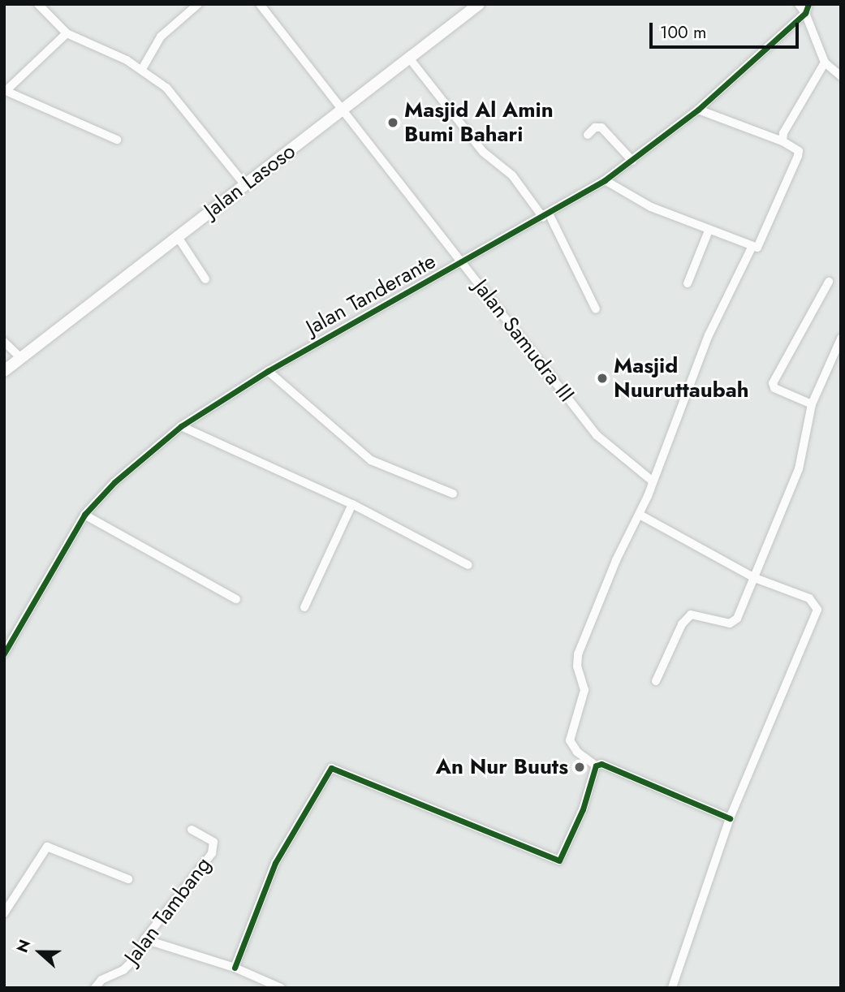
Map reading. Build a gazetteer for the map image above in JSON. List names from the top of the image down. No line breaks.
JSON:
{"streets":{"street":["Jalan Lasoso","Jalan Tanderante","Jalan Samudra III","Jalan Tambang"]},"crossings":[["Jalan Lasoso","Jalan Samudra III"],["Jalan Tanderante","Jalan Samudra III"]],"places":["Masjid Al Amin Bumi Bahari","Masjid Nuuruttaubah","An Nur Buuts"],"scale_bar":"100 m","north":"left"}
